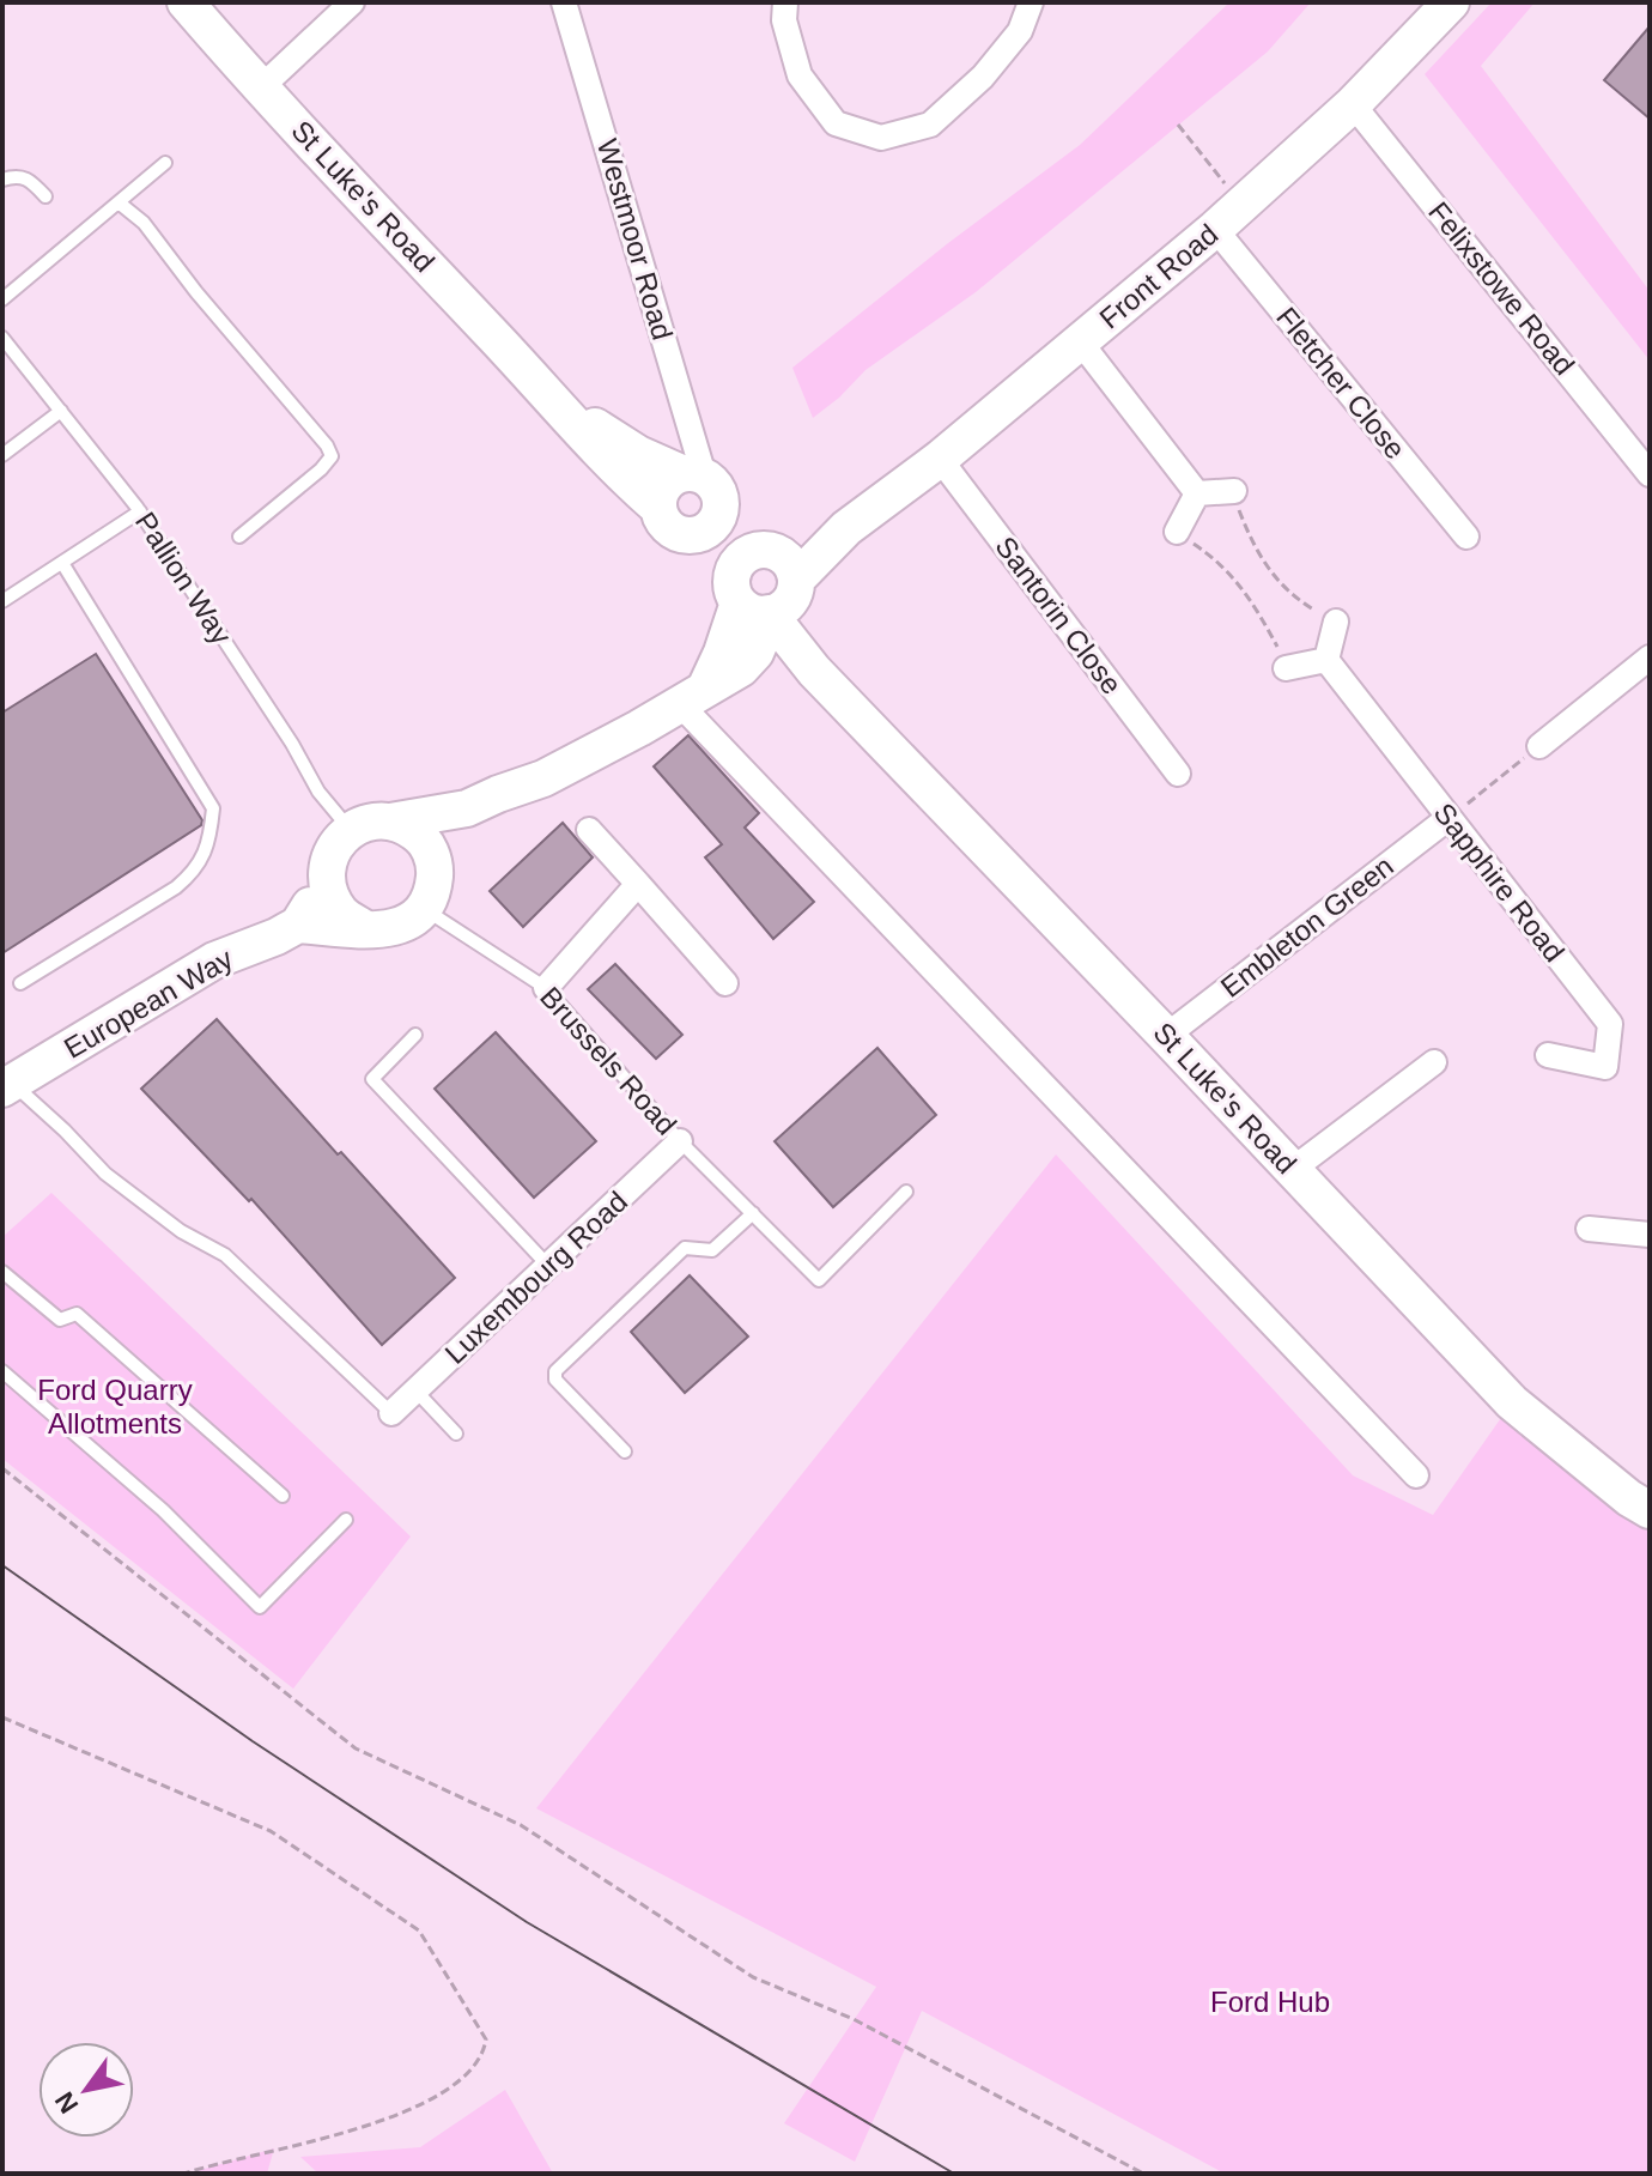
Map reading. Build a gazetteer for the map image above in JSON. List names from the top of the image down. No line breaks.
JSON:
{"streets":{"street":["St Luke's Road","Westmoor Road","Front Road","Felixstowe Road","Fletcher Close","Santorin Close","Sapphire Road","Embleton Green","European Way","Luxembourg Road"],"lane":["Pallion Way","Brussels Road"]},"crossings":[["St Luke's Road","Westmoor Road"],["St Luke's Road","Embleton Green"],["Front Road","Felixstowe Road"],["Front Road","Fletcher Close"],["Front Road","Santorin Close"],["Pallion Way","Brussels Road"],["Sapphire Road","Embleton Green"],["Brussels Road","Luxembourg Road"]],"parks":["Ford Quarry Allotments","Ford Hub"],"north":"bottom left"}
